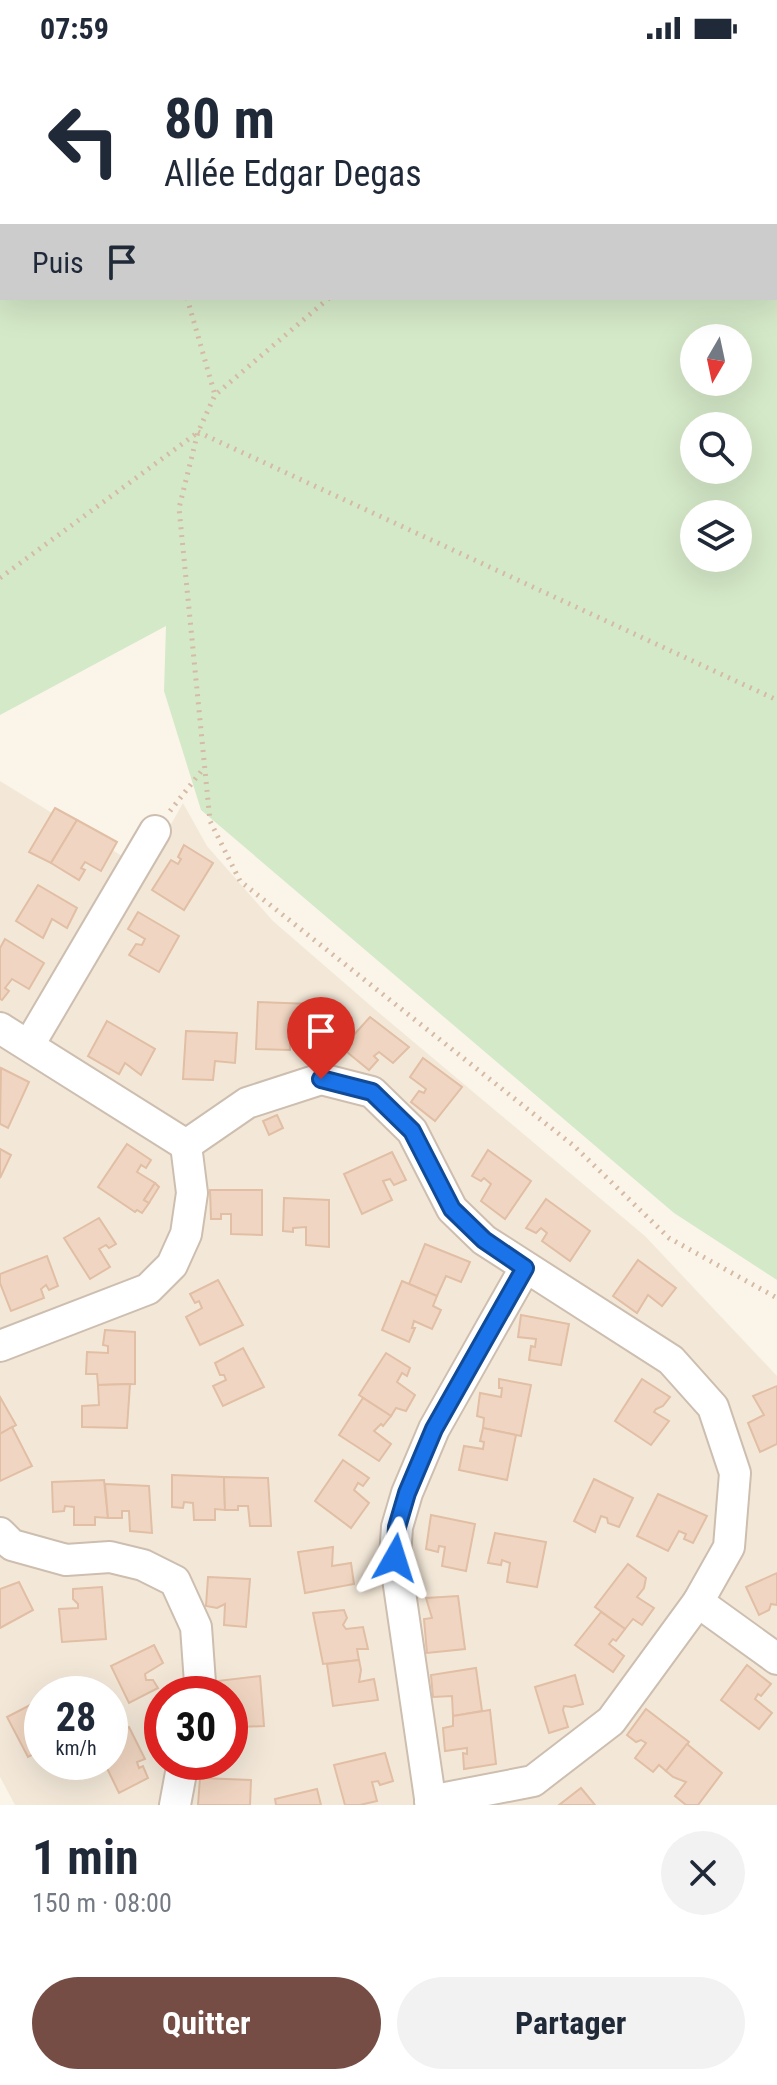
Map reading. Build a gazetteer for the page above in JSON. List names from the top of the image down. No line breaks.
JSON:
{"north":"bottom","page":{"status":"07:59","turn":["80 m","Allée Edgar Degas"],"then":"Puis","speed":"28 km/h","limit":"30","heading":["1 min","150 m · 08:00"],"buttons":["Quitter","Partager"]}}
